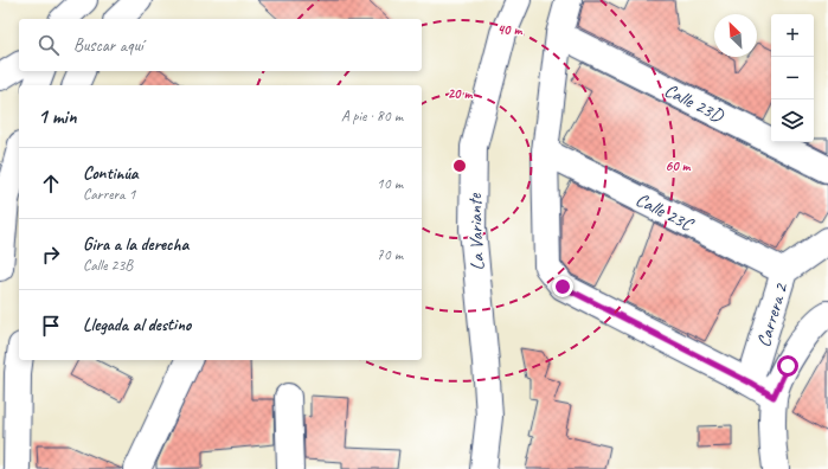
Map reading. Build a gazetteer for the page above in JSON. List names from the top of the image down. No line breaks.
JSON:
{"streets":{"street":["Calle 23D","Calle 23C","La Variante","Carrera 2"]},"crossings":[["Calle 23C","Carrera 2"]],"north":"top left","page":{"map_buttons":["+","−"],"search":"Buscar aquí","heading":["1 min","A pie · 80 m"],"list":[["Continúa","Carrera 1","10 m"],["Gira a la derecha","Calle 23B","70 m"],"Llegada al destino"]},"rings":["40 m","20 m","60 m"]}
